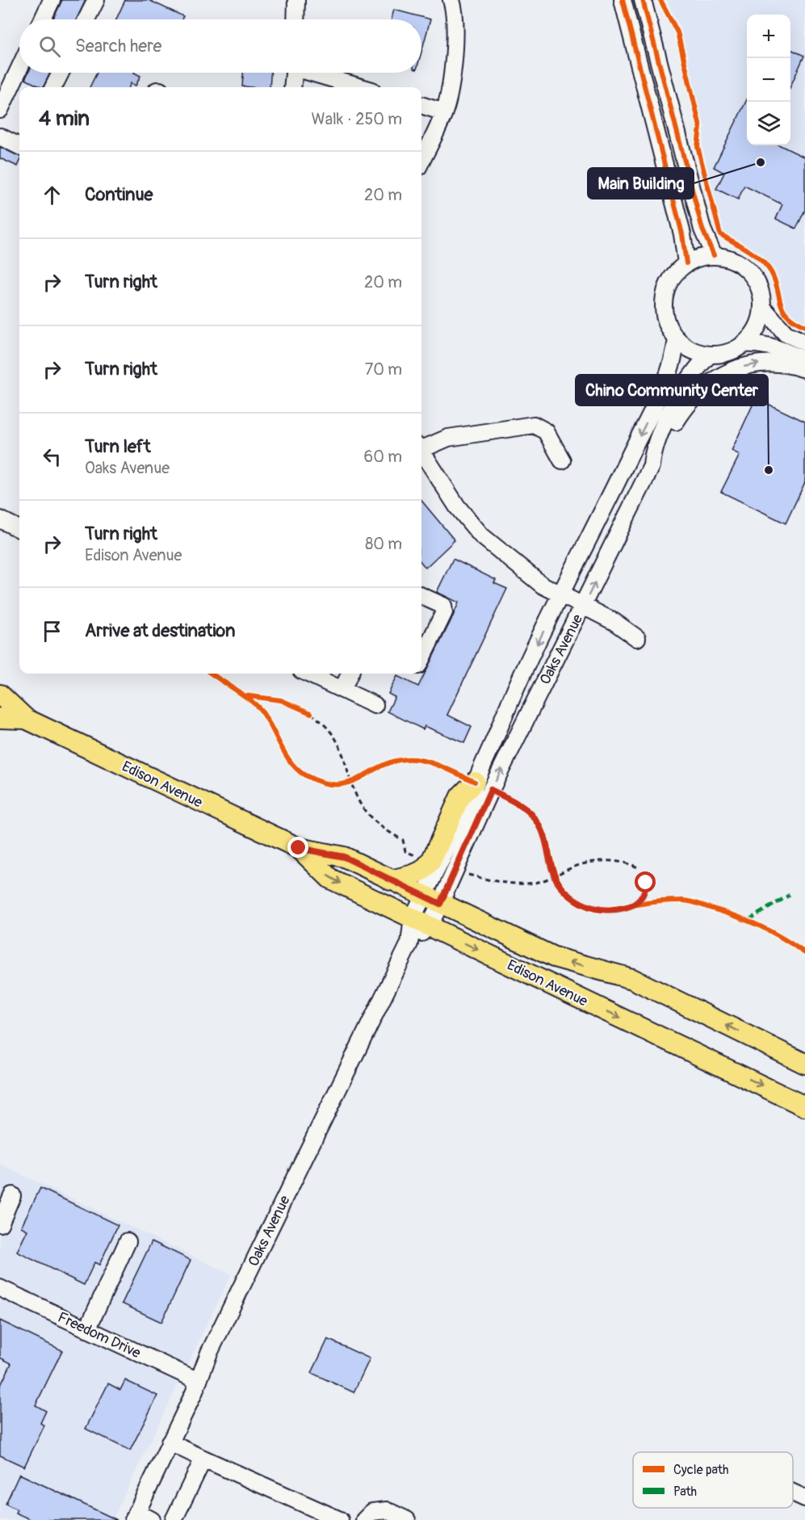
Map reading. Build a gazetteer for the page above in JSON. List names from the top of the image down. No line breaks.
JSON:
{"streets":{"main road":["Edison Avenue"],"street":["Oaks Avenue","Freedom Drive"]},"crossings":[["Oaks Avenue","Edison Avenue"],["Oaks Avenue","Freedom Drive"]],"places":["Main Building","Chino Community Center"],"legend":["Cycle path","Path"],"page":{"map_buttons":["+","−"],"search":"Search here","heading":["4 min","Walk · 250 m"],"list":[["Continue","20 m"],["Turn right","20 m"],["Turn right","70 m"],["Turn left","Oaks Avenue","60 m"],["Turn right","Edison Avenue","80 m"],"Arrive at destination"]}}
